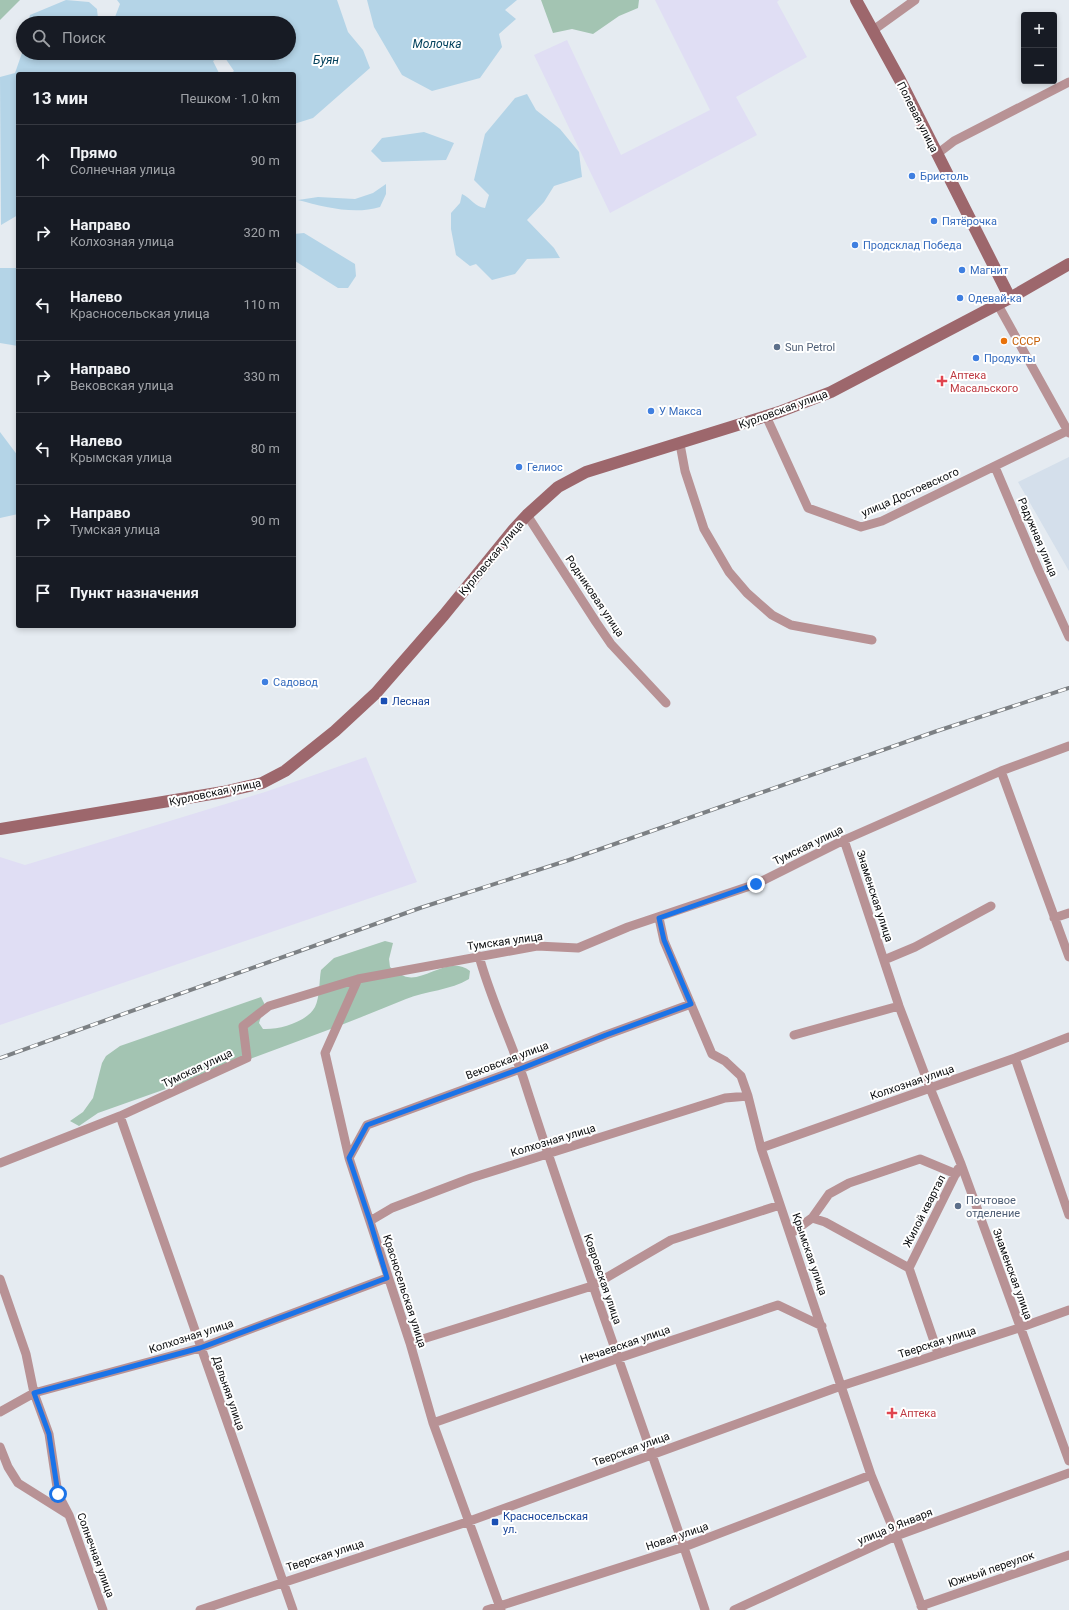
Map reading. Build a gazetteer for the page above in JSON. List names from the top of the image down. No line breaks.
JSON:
{"streets":{"main road":["Полевая улица","Курловская улица"],"street":["улица Достоевского","Радужная улица","Родниковая улица","Тумская улица","Знаменская улица","Вековская улица","Колхозная улица","Жилой квартал","Крымская улица","Ковровская улица","Красносельская улица","Тверская улица","Нечаевская улица","Дальняя улица","улица 9 Января","Новая улица","Солнечная улица","Южный переулок"]},"crossings":[["Полевая улица","Курловская улица"],["Курловская улица","улица Достоевского"],["Курловская улица","Родниковая улица"],["улица Достоевского","Радужная улица"],["Тумская улица","Знаменская улица"],["Тумская улица","Крымская улица"],["Тумская улица","Ковровская улица"],["Тумская улица","Красносельская улица"],["Тумская улица","Дальняя улица"],["Знаменская улица","Колхозная улица"],["Знаменская улица","Жилой квартал"],["Знаменская улица","Тверская улица"],["Вековская улица","Крымская улица"],["Вековская улица","Ковровская улица"],["Вековская улица","Красносельская улица"],["Колхозная улица","Крымская улица"],["Колхозная улица","Ковровская улица"],["Колхозная улица","Красносельская улица"],["Колхозная улица","Дальняя улица"],["Колхозная улица","Солнечная улица"],["Крымская улица","Тверская улица"],["Крымская улица","Нечаевская улица"],["Крымская улица","улица 9 Января"],["Крымская улица","Новая улица"],["Крымская улица","Южный переулок"],["Ковровская улица","Тверская улица"],["Ковровская улица","Нечаевская улица"],["Ковровская улица","Новая улица"],["Красносельская улица","Тверская улица"],["Красносельская улица","Нечаевская улица"],["Красносельская улица","Новая улица"],["Тверская улица","Дальняя улица"]],"water":["Молочка","Буян"],"places":{"other":["Бристоль","Пятёрочка","Продсклад Победа","Магнит","Одевай-ка","СССР","Sun Petrol","Продукты","У Макса","Гелиос","Садовод","Почтовое отделение"],"health":["Аптека Масальского","Аптека"],"transit":["Лесная","Красносельская ул."]},"page":{"map_buttons":["+","−"],"search":"Поиск","heading":["13 мин","Пешком · 1.0 km"],"list":[["Прямо","Солнечная улица","90 m"],["Направо","Колхозная улица","320 m"],["Налево","Красносельская улица","110 m"],["Направо","Вековская улица","330 m"],["Налево","Крымская улица","80 m"],["Направо","Тумская улица","90 m"],"Пункт назначения"]}}
